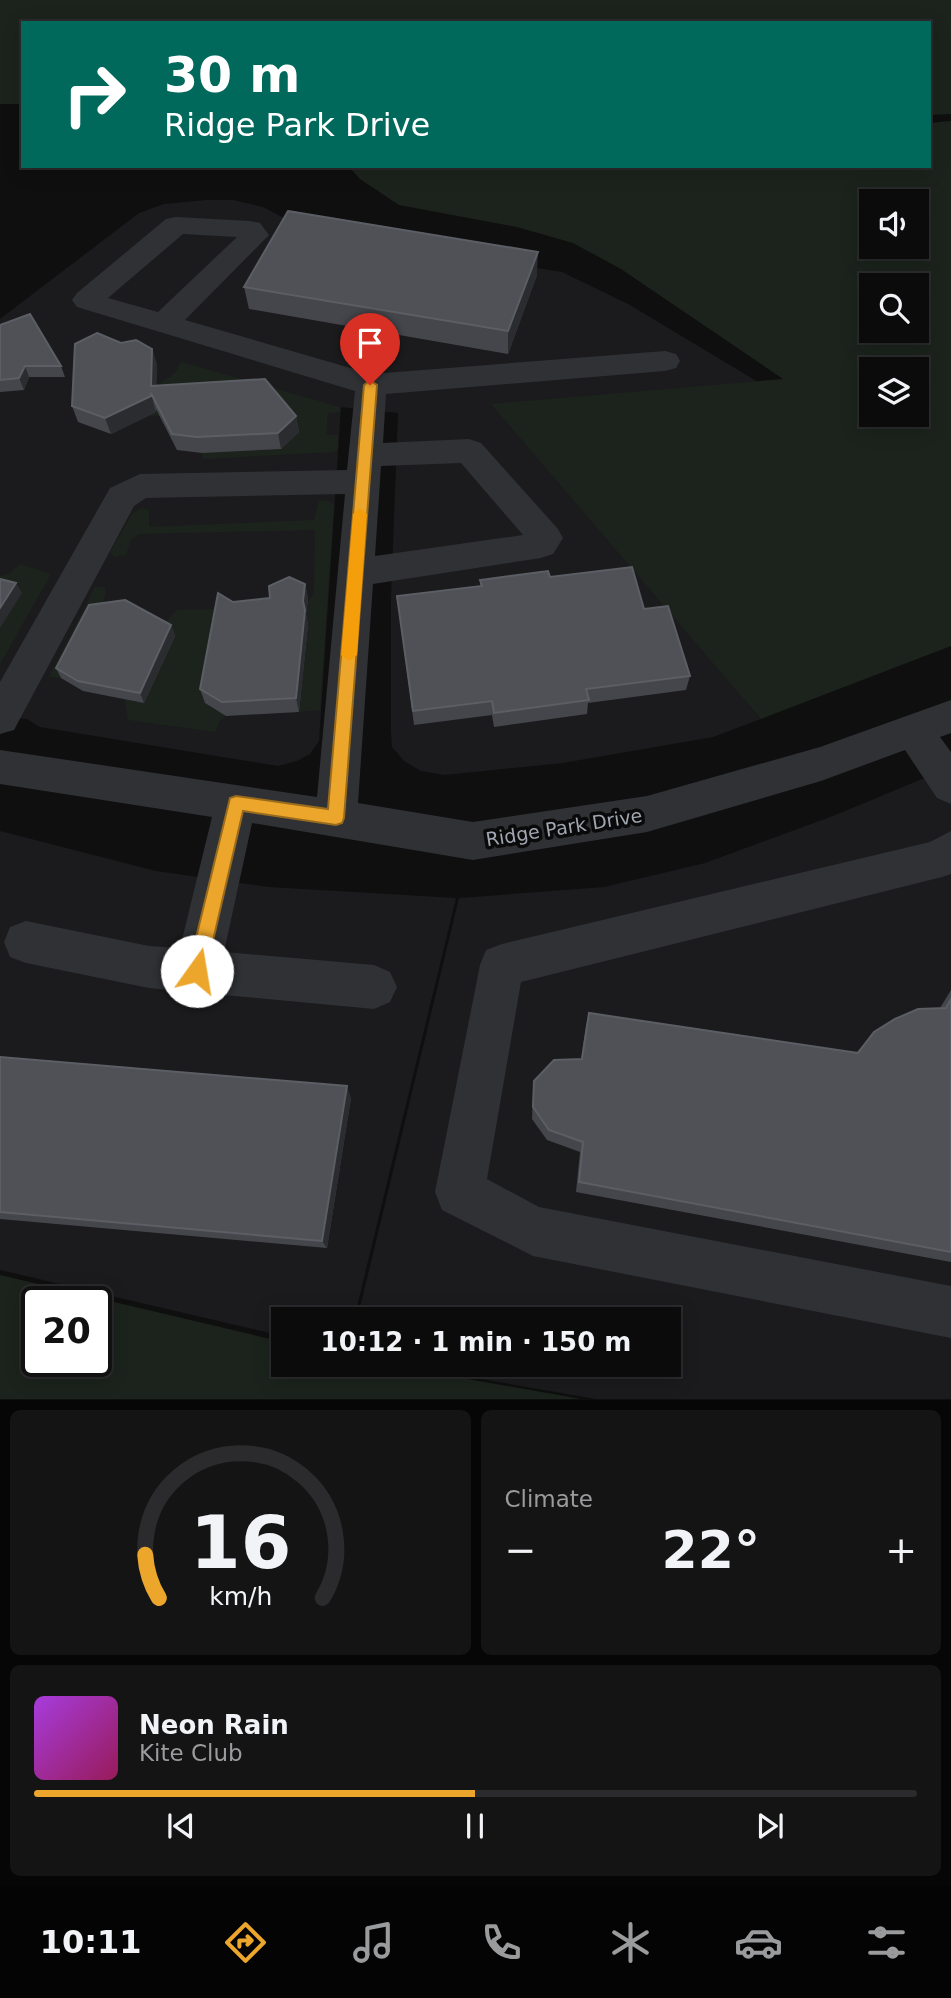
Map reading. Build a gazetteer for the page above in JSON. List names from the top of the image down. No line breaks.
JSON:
{"streets":{"street":["Ridge Park Drive"]},"page":{"turn":["30 m","Ridge Park Drive"],"limit":"20","trip":"10:12 · 1 min · 150 m","tile":"Climate","heat":["−","22°","+"],"song":["Neon Rain","Kite Club"],"tabs":"10:11","gauge":["16","km/h"]}}
